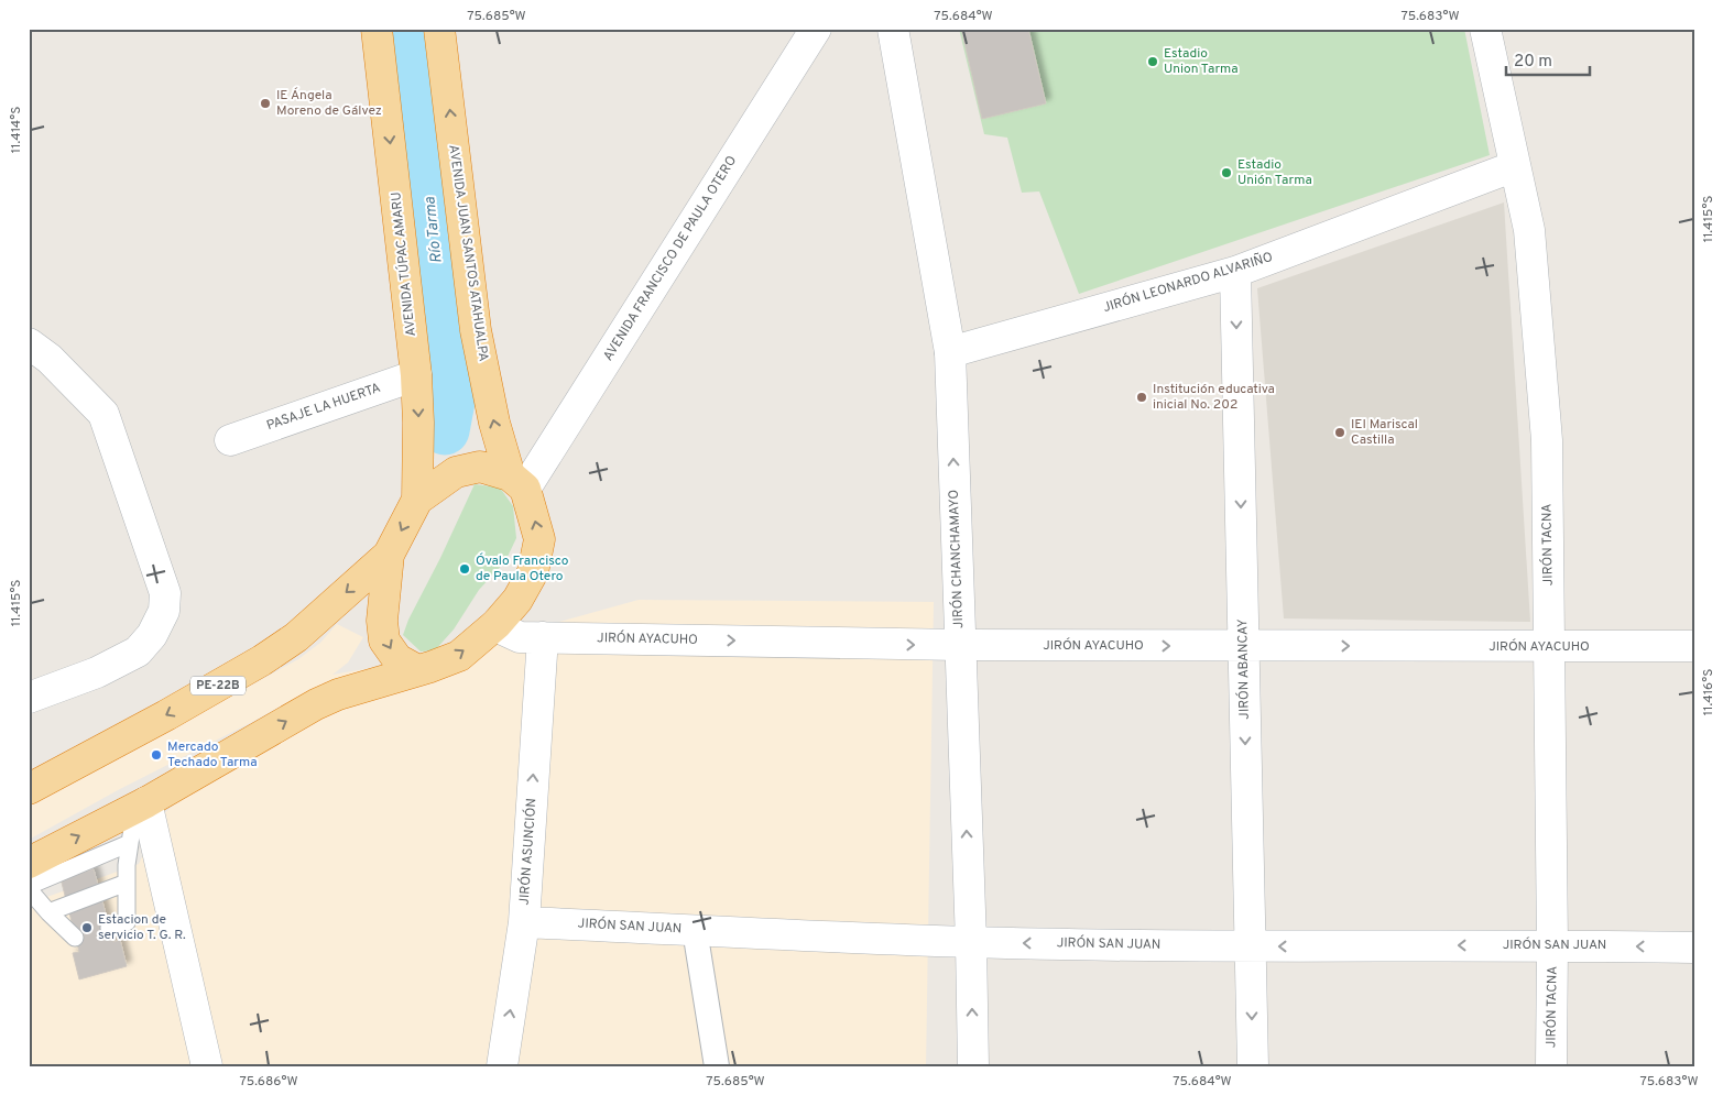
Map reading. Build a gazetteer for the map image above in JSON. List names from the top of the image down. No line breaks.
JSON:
{"streets":{"highway":["AVENIDA JUAN SANTOS ATAHUALPA","AVENIDA TÚPAC AMARU","PE-22B"],"street":["AVENIDA FRANCISCO DE PAULA OTERO","JIRÓN LEONARDO ALVARIÑO","PASAJE LA HUERTA","JIRÓN TACNA","JIRÓN CHANCHAMAYO","JIRÓN AYACUHO","JIRÓN ABANCAY","JIRÓN ASUNCIÓN","JIRÓN SAN JUAN"]},"crossings":[["AVENIDA JUAN SANTOS ATAHUALPA","AVENIDA FRANCISCO DE PAULA OTERO"],["AVENIDA JUAN SANTOS ATAHUALPA","AVENIDA TÚPAC AMARU"],["AVENIDA JUAN SANTOS ATAHUALPA","JIRÓN AYACUHO"],["AVENIDA JUAN SANTOS ATAHUALPA","PE-22B"],["AVENIDA FRANCISCO DE PAULA OTERO","AVENIDA TÚPAC AMARU"],["AVENIDA FRANCISCO DE PAULA OTERO","JIRÓN AYACUHO"],["AVENIDA FRANCISCO DE PAULA OTERO","PE-22B"],["AVENIDA TÚPAC AMARU","PASAJE LA HUERTA"],["AVENIDA TÚPAC AMARU","JIRÓN AYACUHO"],["AVENIDA TÚPAC AMARU","PE-22B"],["JIRÓN LEONARDO ALVARIÑO","JIRÓN TACNA"],["JIRÓN LEONARDO ALVARIÑO","JIRÓN CHANCHAMAYO"],["JIRÓN LEONARDO ALVARIÑO","JIRÓN ABANCAY"],["JIRÓN TACNA","JIRÓN AYACUHO"],["JIRÓN TACNA","JIRÓN SAN JUAN"],["JIRÓN CHANCHAMAYO","JIRÓN AYACUHO"],["JIRÓN CHANCHAMAYO","JIRÓN SAN JUAN"],["JIRÓN AYACUHO","JIRÓN ABANCAY"],["JIRÓN AYACUHO","PE-22B"],["JIRÓN AYACUHO","JIRÓN ASUNCIÓN"],["JIRÓN ABANCAY","JIRÓN SAN JUAN"],["JIRÓN ASUNCIÓN","JIRÓN SAN JUAN"]],"one_way":["AVENIDA JUAN SANTOS ATAHUALPA","AVENIDA TÚPAC AMARU","JIRÓN CHANCHAMAYO","JIRÓN AYACUHO","JIRÓN ABANCAY","JIRÓN ASUNCIÓN","JIRÓN SAN JUAN"],"water":["Río Tarma"],"places":["Estadio Union Tarma","IE Ángela Moreno de Gálvez","Estadio Unión Tarma","Institución educativa inicial No. 202","IEI Mariscal Castilla","Óvalo Francisco de Paula Otero","Mercado Techado Tarma","Estacion de servicio T. G. R."],"scale_bar":"20 m","coordinates":["75.685°W","75.684°W","75.683°W","11.414°S","11.415°S","11.416°S","75.686°W"]}
